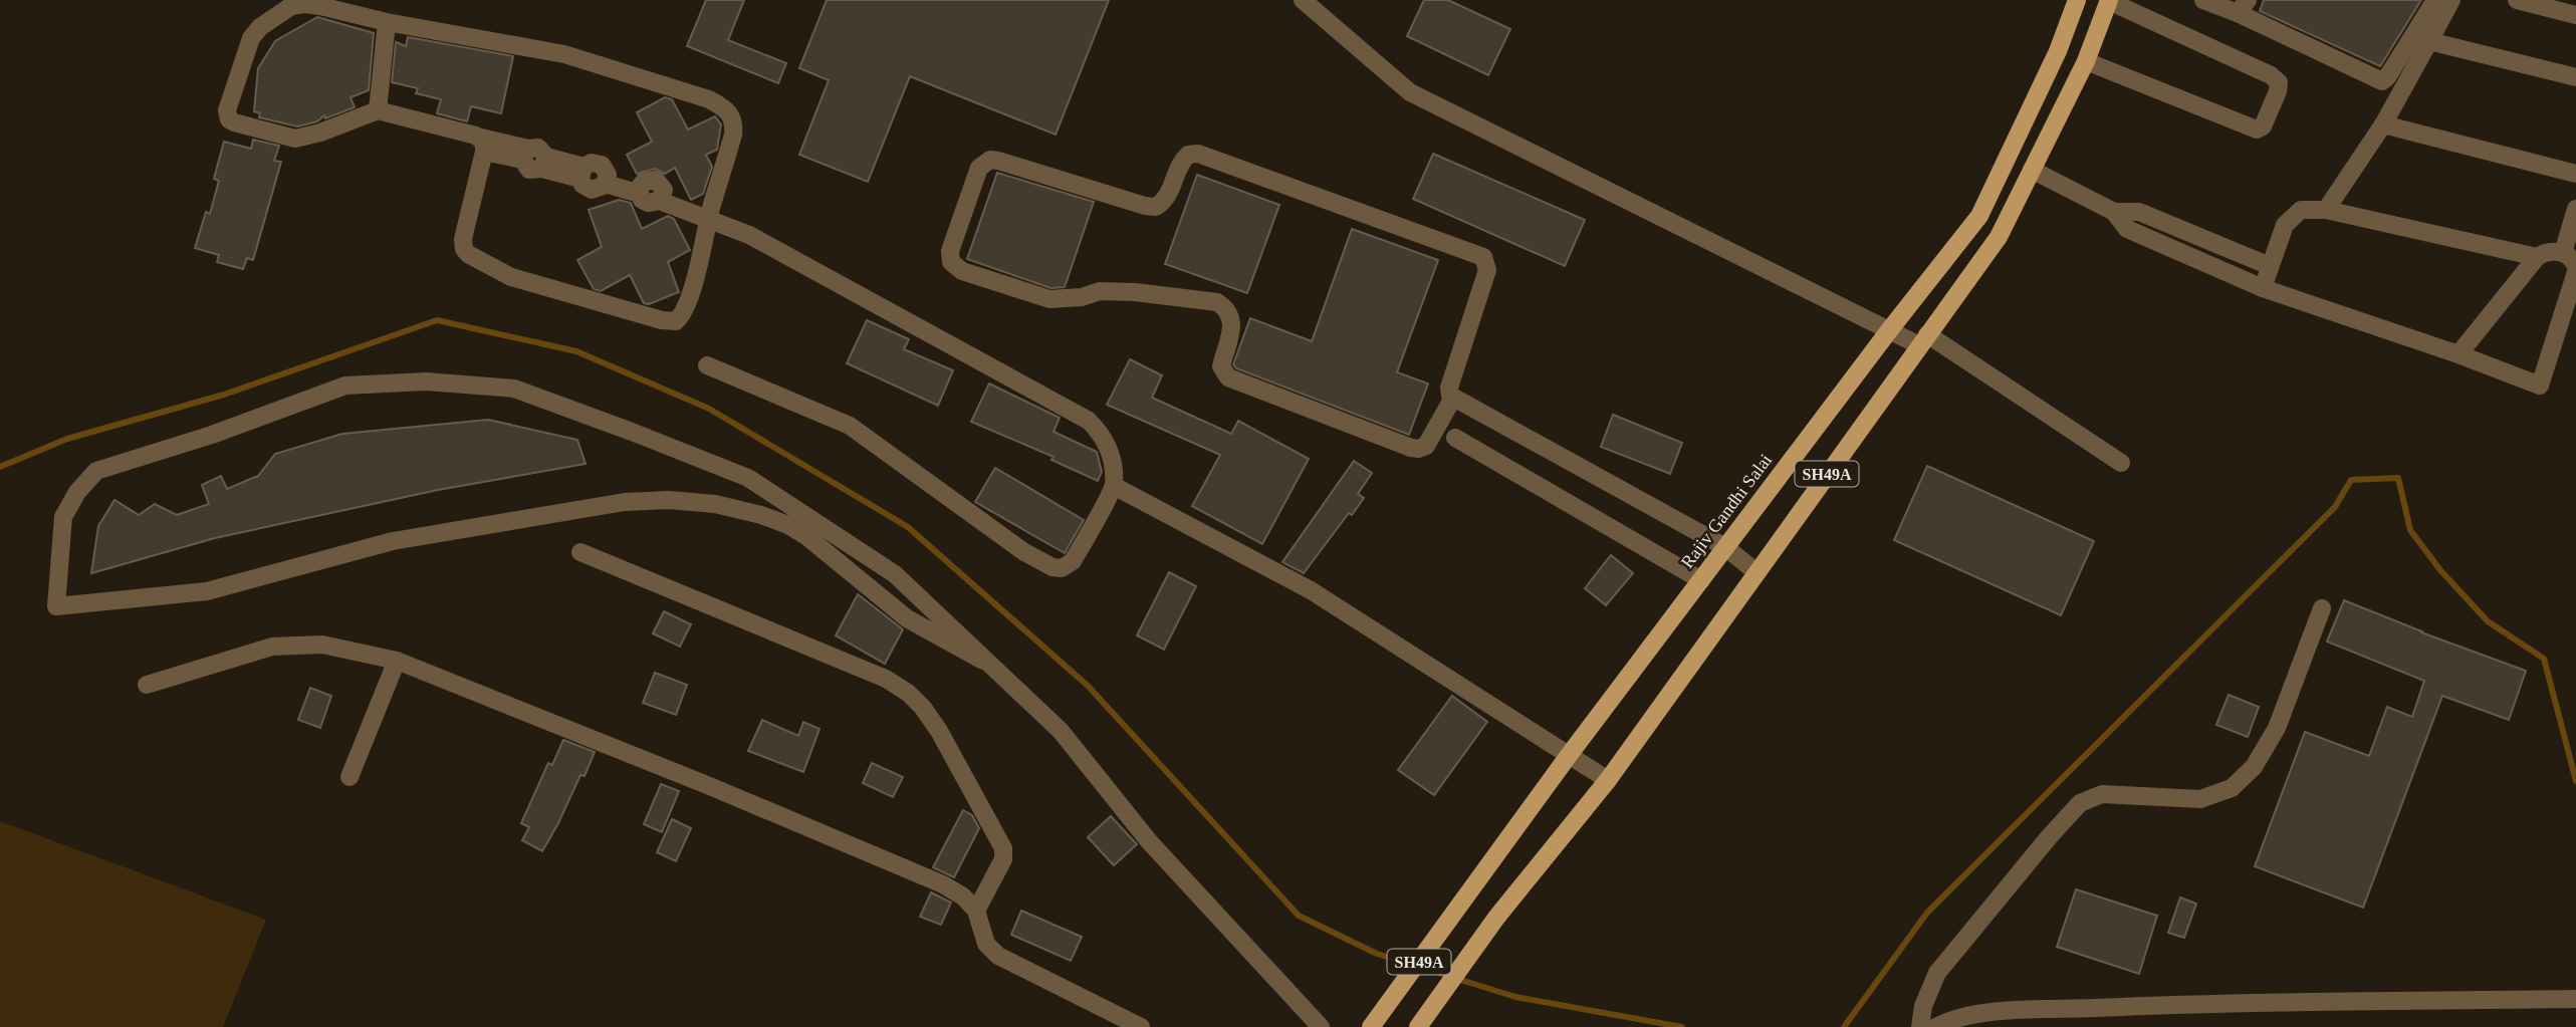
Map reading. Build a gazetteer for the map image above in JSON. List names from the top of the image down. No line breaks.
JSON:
{"streets":{"main road":["SH49A","Rajiv Gandhi Salai"]}}
